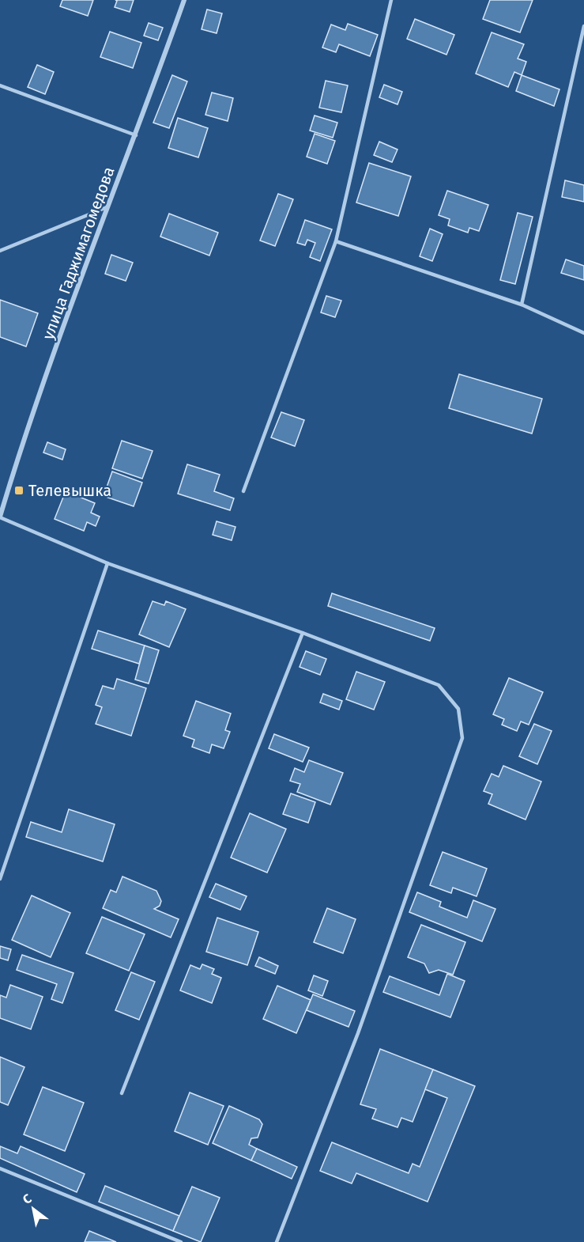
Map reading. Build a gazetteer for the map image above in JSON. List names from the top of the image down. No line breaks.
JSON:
{"streets":{"street":["улица Гаджимагомедова"]},"places":{"transit":["Телевышка"]},"north":"top left"}
